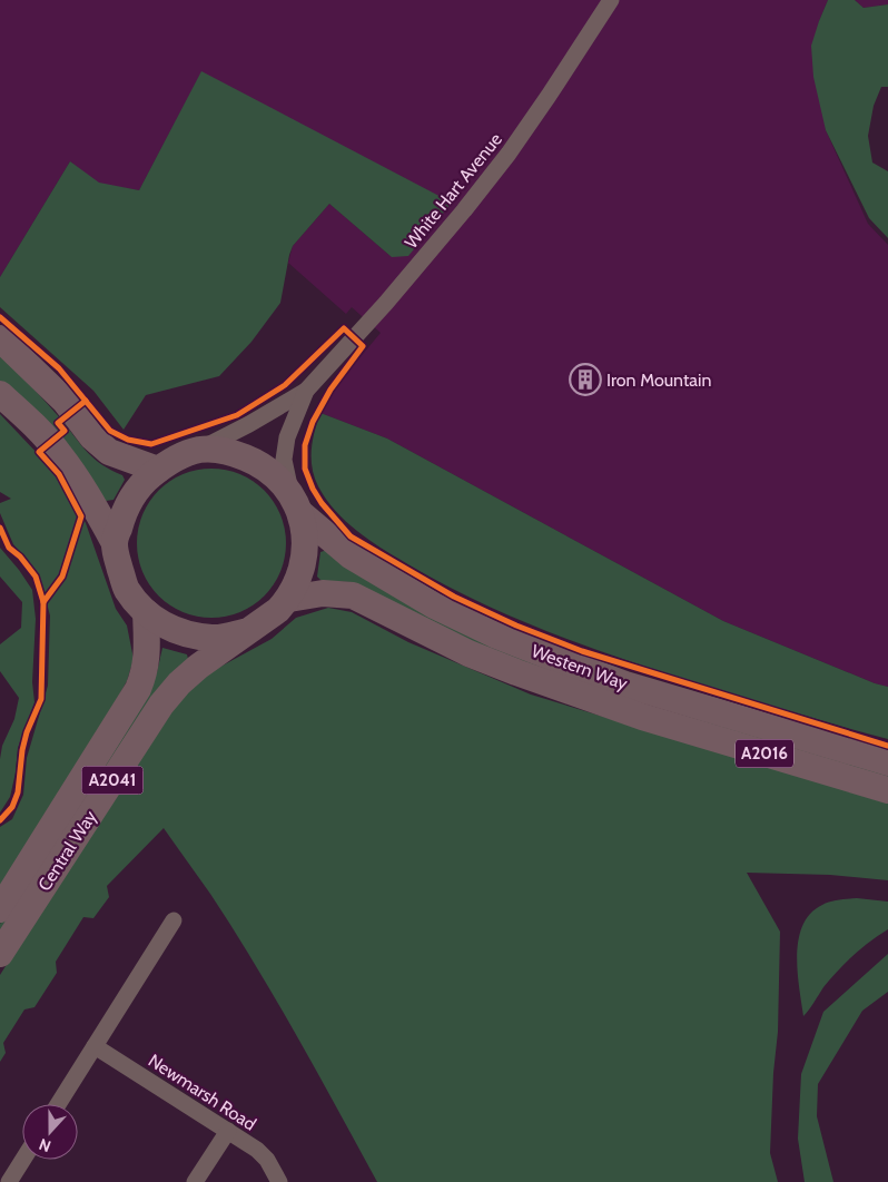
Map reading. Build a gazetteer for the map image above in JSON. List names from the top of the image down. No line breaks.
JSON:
{"streets":{"main road":["Western Way","A2016","A2041","Central Way"],"street":["White Hart Avenue","Newmarsh Road"]},"crossings":[["White Hart Avenue","Western Way"],["White Hart Avenue","Central Way"],["Western Way","Central Way"]],"places":{"building":["Iron Mountain"]},"north":"bottom"}
